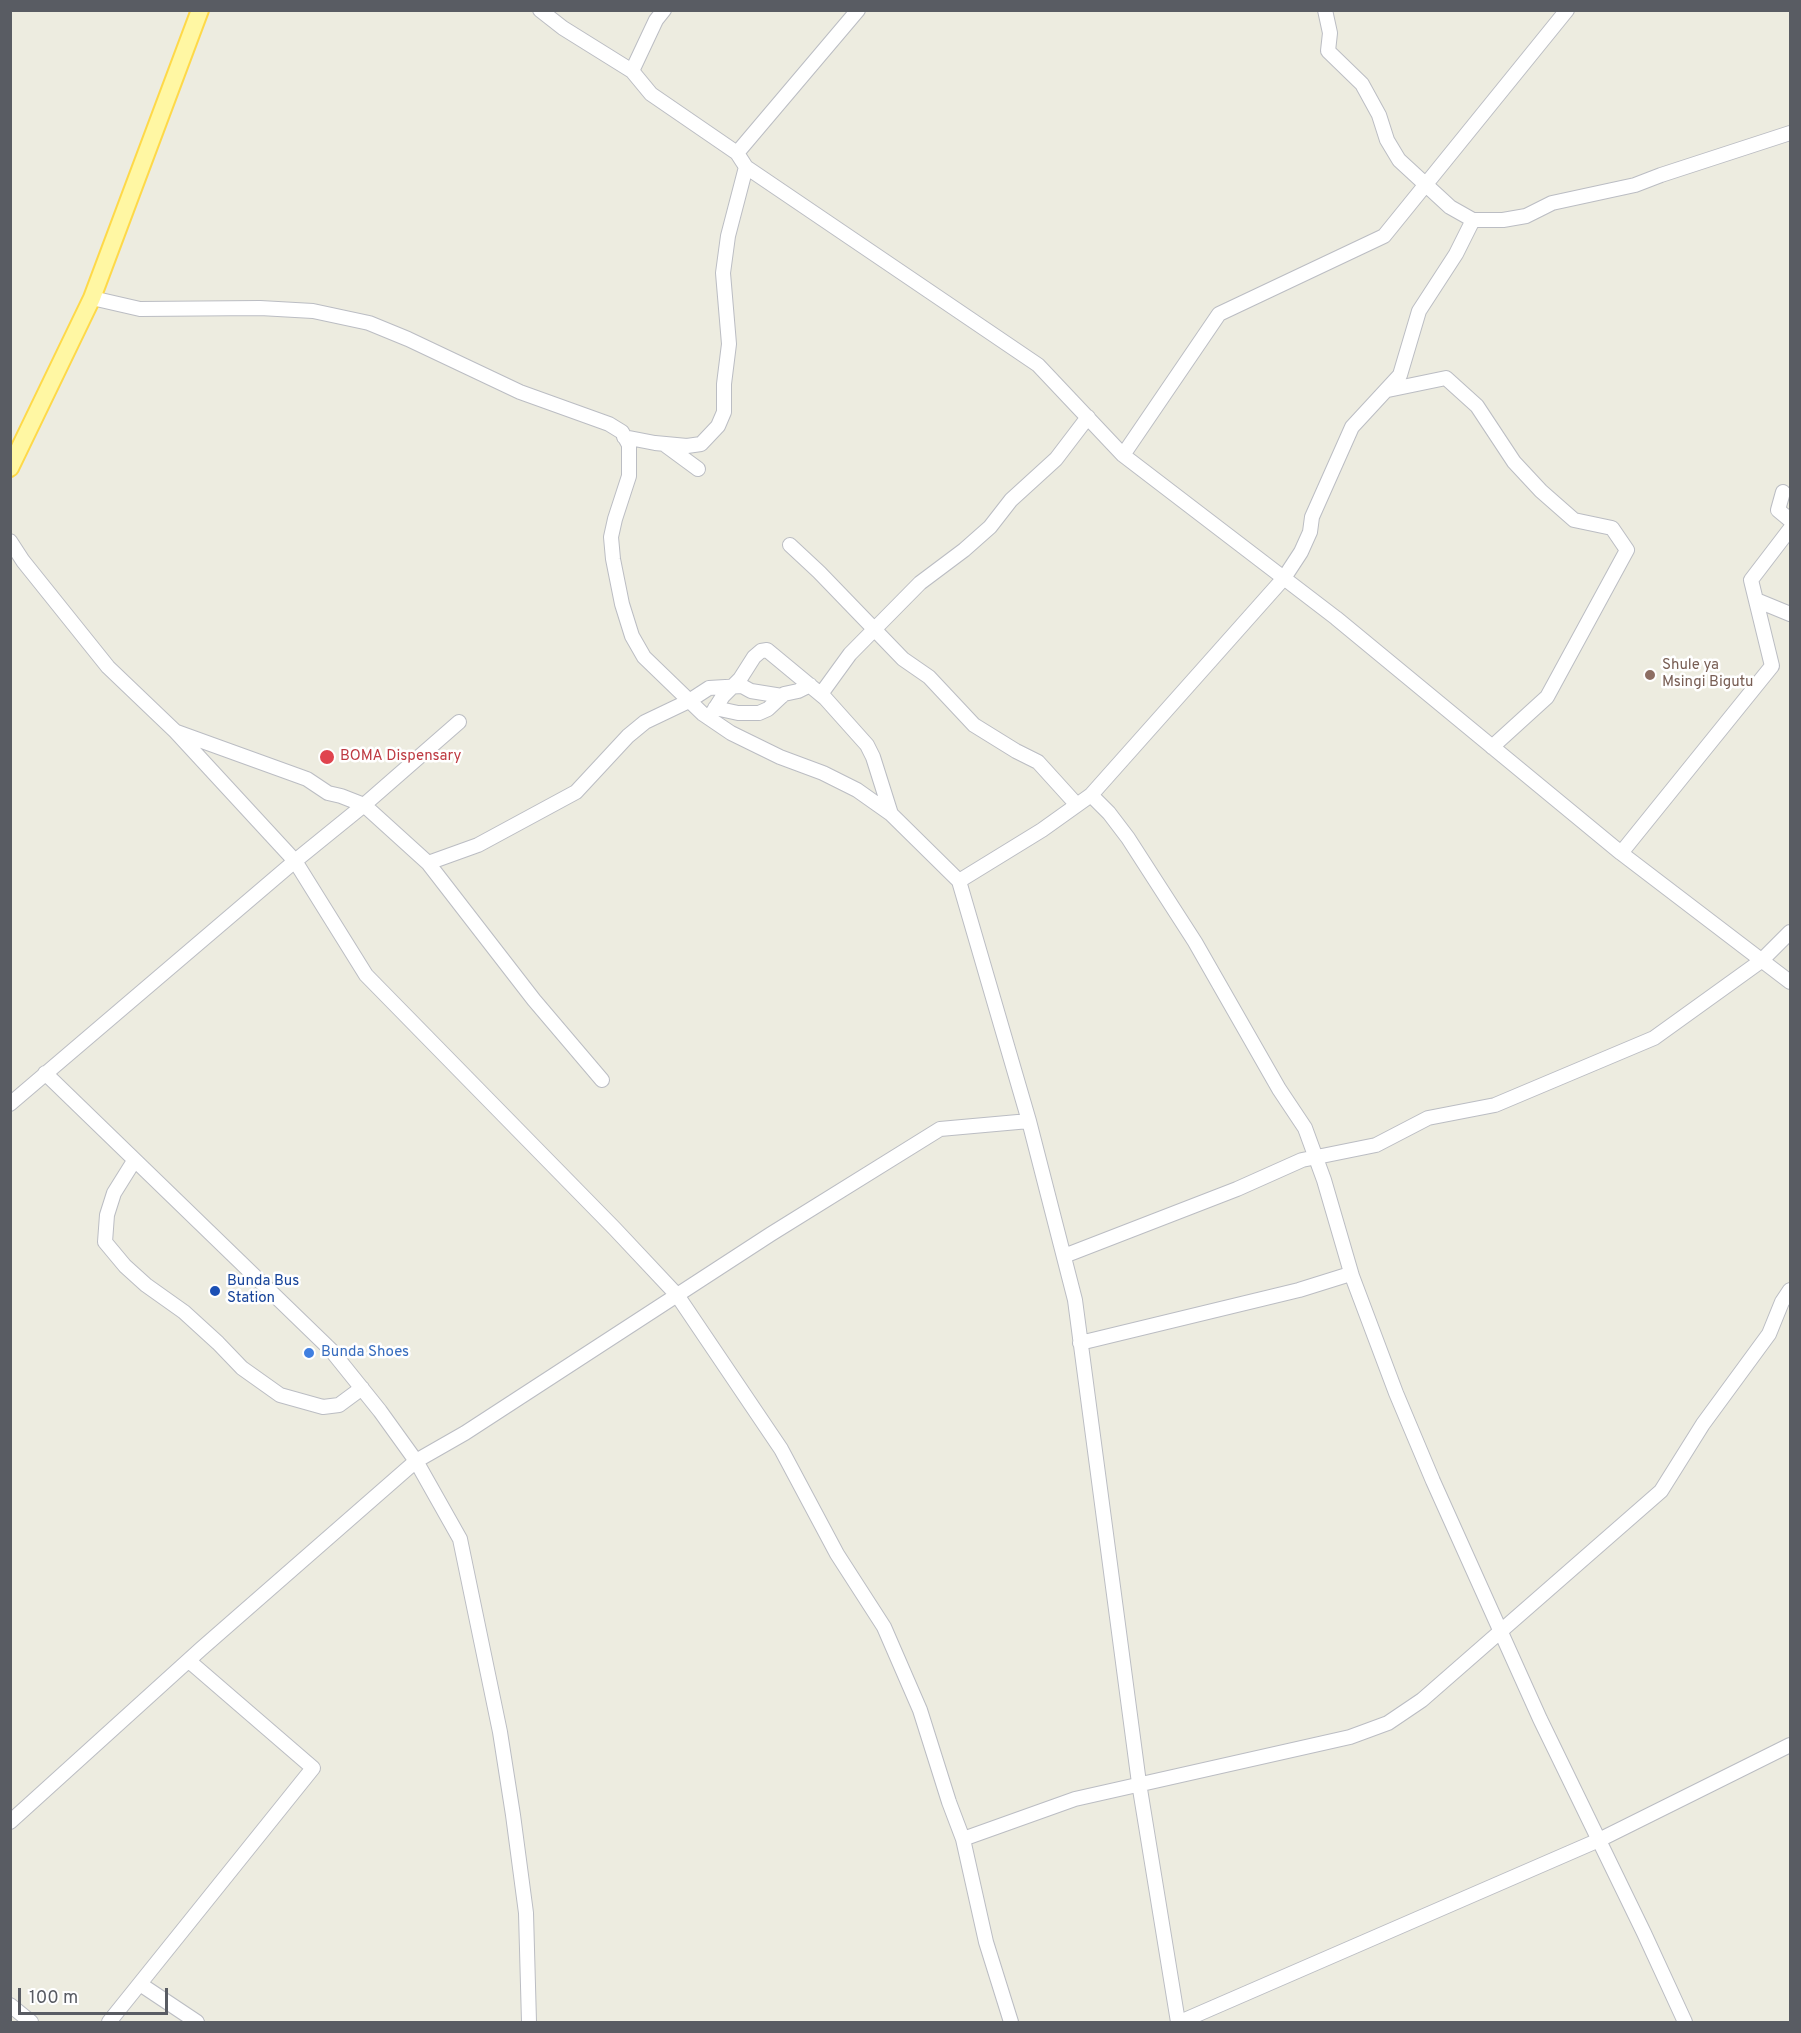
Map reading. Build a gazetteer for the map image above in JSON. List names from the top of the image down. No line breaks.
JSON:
{"places":["Shule ya Msingi Bigutu","BOMA Dispensary","Bunda Bus Station","Bunda Shoes"],"scale_bar":"100 m"}
